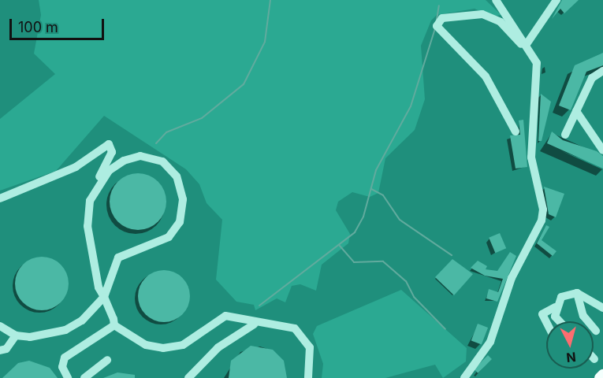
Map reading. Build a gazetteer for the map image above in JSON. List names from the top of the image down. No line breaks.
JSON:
{"scale_bar":"100 m","north":"bottom"}
